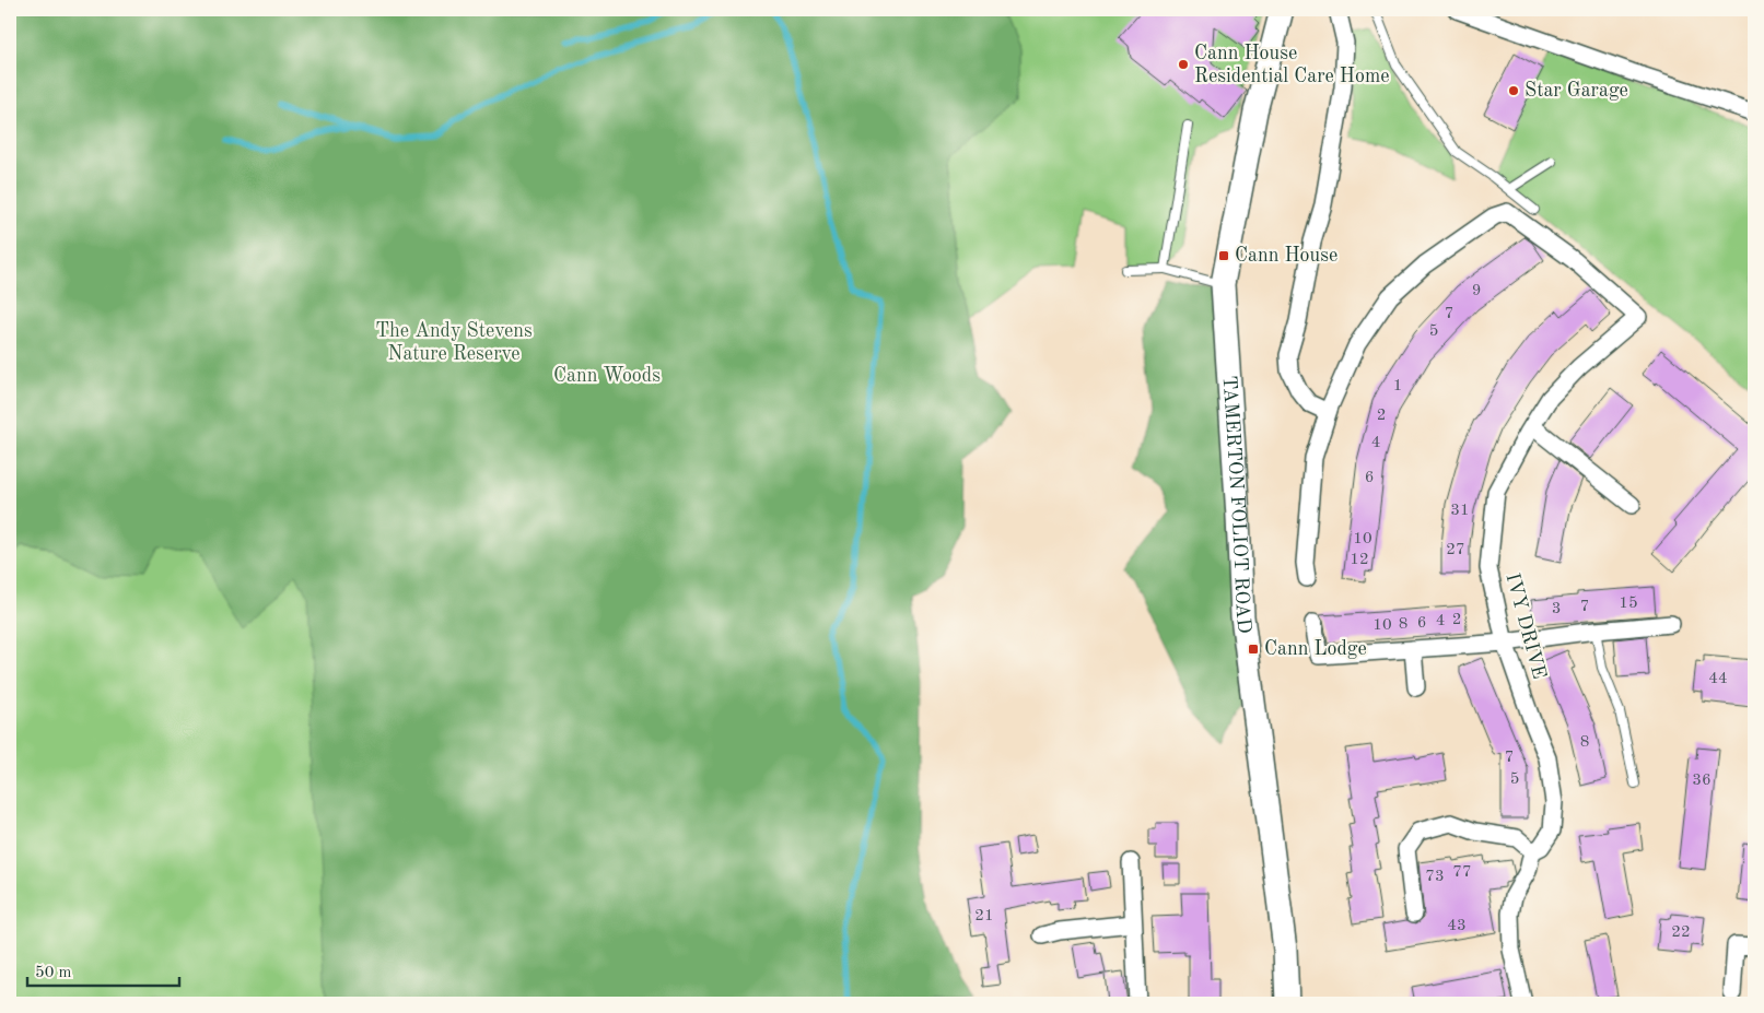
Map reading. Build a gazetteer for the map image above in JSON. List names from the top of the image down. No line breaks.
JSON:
{"streets":{"main road":["TAMERTON FOLIOT ROAD"],"street":["IVY DRIVE"]},"parks":["The Andy Stevens Nature Reserve","Cann Woods"],"places":{"other":["Cann House Residential Care Home","Star Garage"],"transit":["Cann House","Cann Lodge"]},"house_numbers":["9","7","5","1","2","4","6","31","10","27","12","15","7","3","2","4","6","8","10","44","8","7","5","36","77","73","21","43","22"],"scale_bar":"50 m"}
